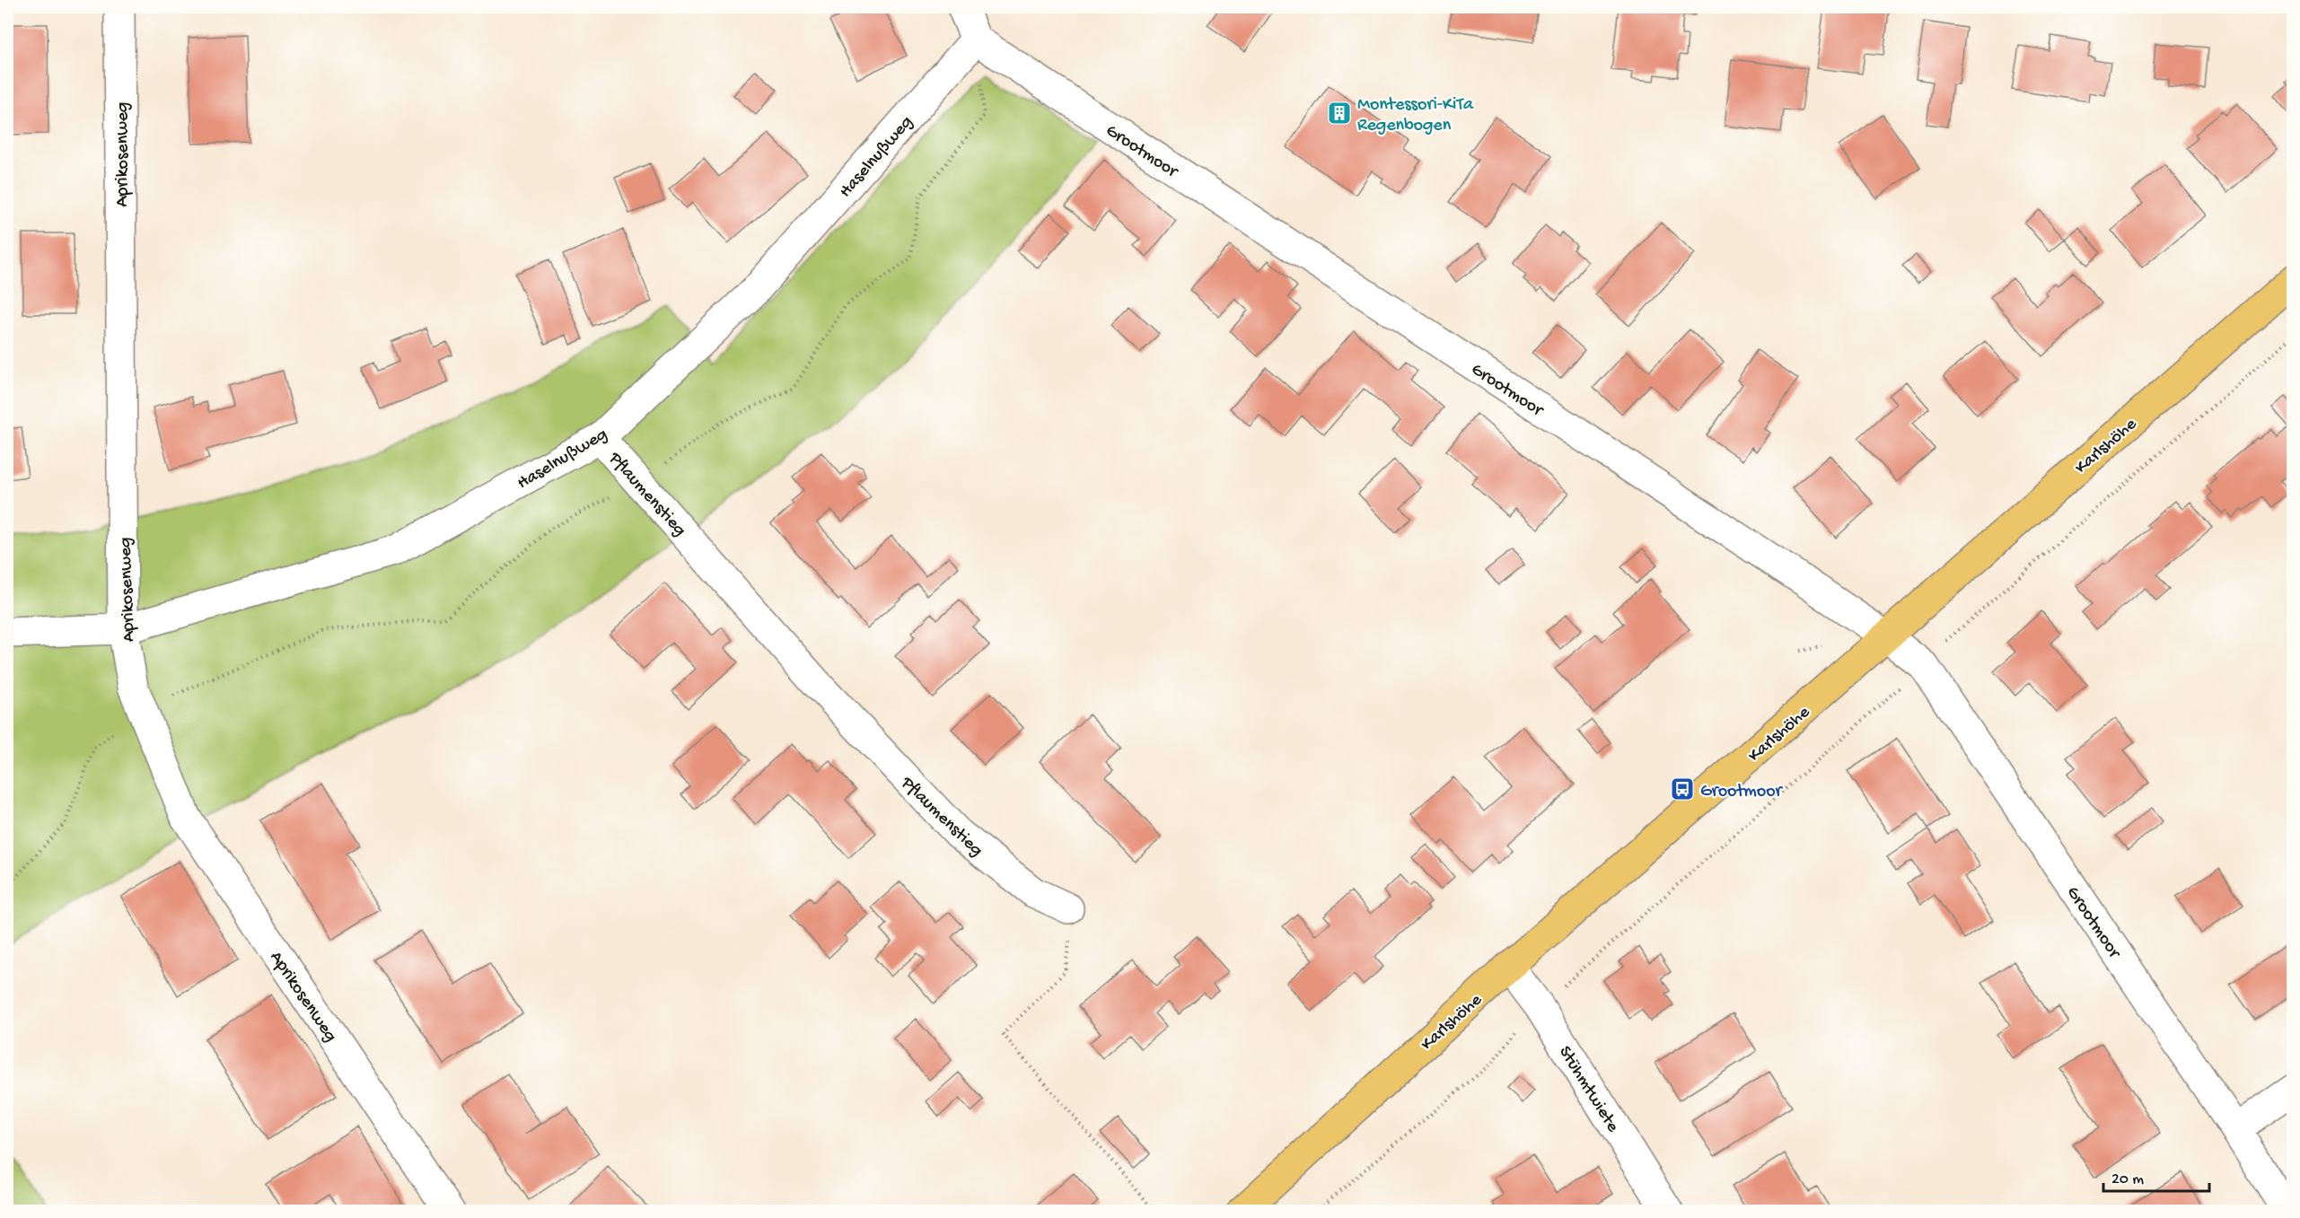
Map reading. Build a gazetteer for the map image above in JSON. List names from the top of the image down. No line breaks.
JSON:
{"streets":{"main road":["Karlshöhe"],"street":["Grootmoor","Aprikosenweg","Haselnußweg","Pflaumenstieg","Stühmtwiete"]},"crossings":[["Grootmoor","Haselnußweg"],["Grootmoor","Karlshöhe"],["Aprikosenweg","Haselnußweg"],["Haselnußweg","Pflaumenstieg"],["Karlshöhe","Stühmtwiete"]],"places":{"building":["Montessori-KiTa Regenbogen"],"bus stop":["Grootmoor"]},"scale_bar":"20 m"}
